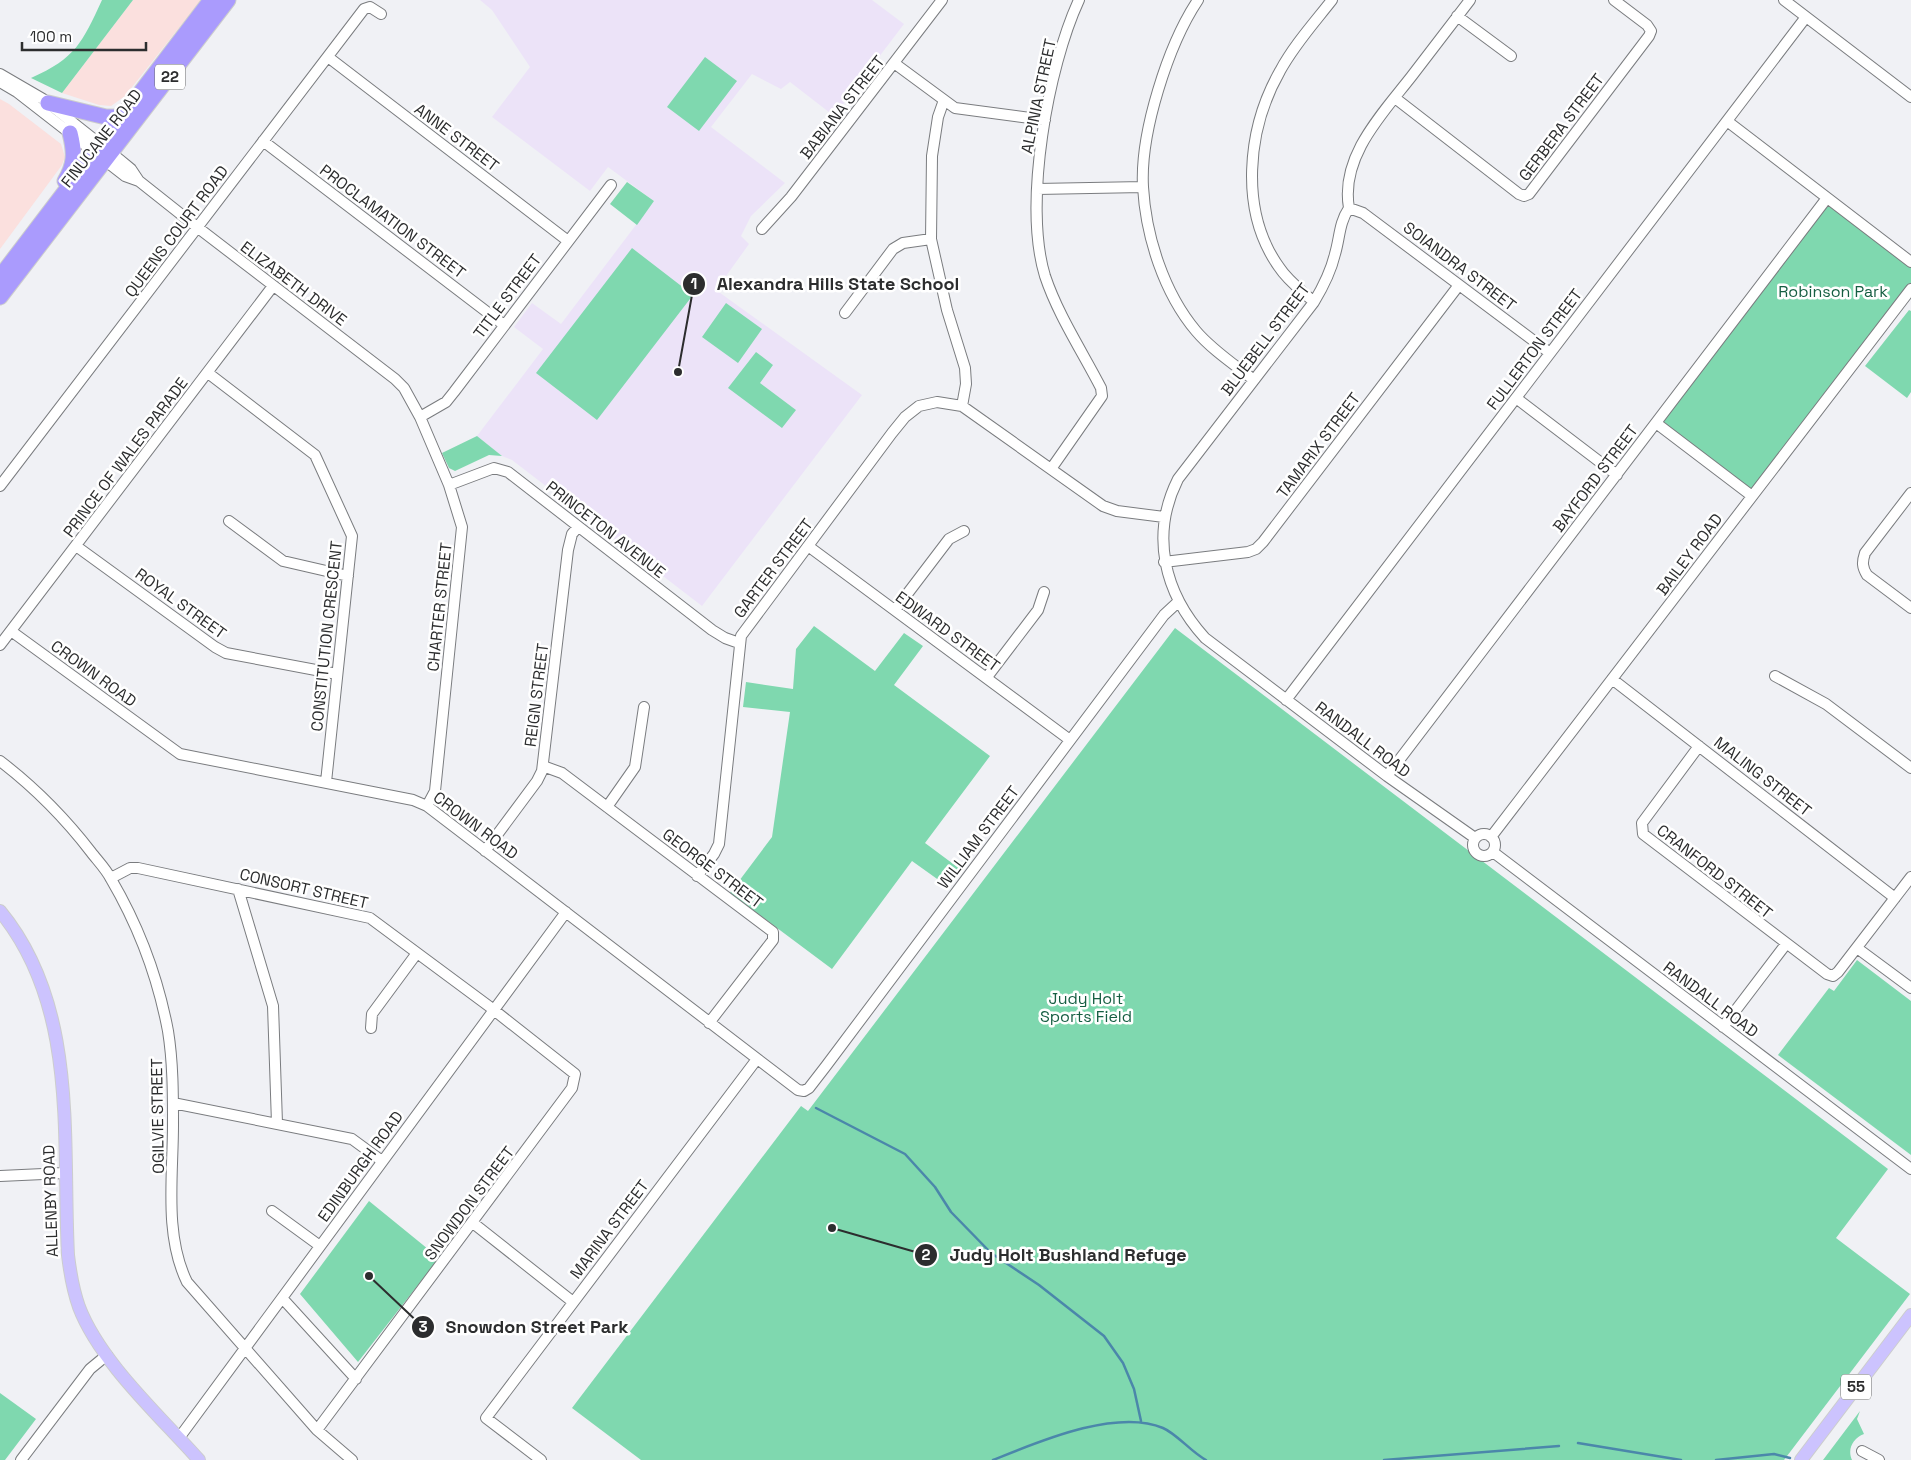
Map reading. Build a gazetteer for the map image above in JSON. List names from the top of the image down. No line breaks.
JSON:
{"streets":{"highway":["22","FINUCANE ROAD"],"main road":["ALLENBY ROAD","55"],"street":["ALPINIA STREET","BABIANA STREET","GERBERA STREET","ANNE STREET","PROCLAMATION STREET","QUEENS COURT ROAD","SOIANDRA STREET","ELIZABETH DRIVE","TITLE STREET","BLUEBELL STREET","FULLERTON STREET","TAMARIX STREET","PRINCE OF WALES PARADE","BAYFORD STREET","PRINCETON AVENUE","BAILEY ROAD","GARTER STREET","ROYAL STREET","CHARTER STREET","EDWARD STREET","CONSTITUTION CRESCENT","CROWN ROAD","REIGN STREET","RANDALL ROAD","MALING STREET","WILLIAM STREET","GEORGE STREET","CRANFORD STREET","CONSORT STREET","OGILVIE STREET","EDINBURGH ROAD","SNOWDON STREET","MARINA STREET"]},"crossings":[["GERBERA STREET","BLUEBELL STREET"],["ANNE STREET","QUEENS COURT ROAD"],["ANNE STREET","TITLE STREET"],["FINUCANE ROAD","ELIZABETH DRIVE"],["PROCLAMATION STREET","QUEENS COURT ROAD"],["PROCLAMATION STREET","TITLE STREET"],["QUEENS COURT ROAD","ELIZABETH DRIVE"],["SOIANDRA STREET","BLUEBELL STREET"],["SOIANDRA STREET","FULLERTON STREET"],["SOIANDRA STREET","TAMARIX STREET"],["ELIZABETH DRIVE","TITLE STREET"],["ELIZABETH DRIVE","PRINCE OF WALES PARADE"],["ELIZABETH DRIVE","CHARTER STREET"],["TITLE STREET","CHARTER STREET"],["BLUEBELL STREET","TAMARIX STREET"],["BLUEBELL STREET","RANDALL ROAD"],["BLUEBELL STREET","WILLIAM STREET"],["FULLERTON STREET","RANDALL ROAD"],["PRINCE OF WALES PARADE","ROYAL STREET"],["PRINCE OF WALES PARADE","CONSTITUTION CRESCENT"],["PRINCE OF WALES PARADE","CROWN ROAD"],["BAYFORD STREET","RANDALL ROAD"],["PRINCETON AVENUE","GARTER STREET"],["PRINCETON AVENUE","CHARTER STREET"],["PRINCETON AVENUE","REIGN STREET"],["BAILEY ROAD","RANDALL ROAD"],["BAILEY ROAD","MALING STREET"],["GARTER STREET","EDWARD STREET"],["GARTER STREET","GEORGE STREET"],["ROYAL STREET","CONSTITUTION CRESCENT"],["CHARTER STREET","CROWN ROAD"],["EDWARD STREET","WILLIAM STREET"],["CONSTITUTION CRESCENT","CROWN ROAD"],["CROWN ROAD","REIGN STREET"],["CROWN ROAD","WILLIAM STREET"],["CROWN ROAD","GEORGE STREET"],["CROWN ROAD","EDINBURGH ROAD"],["CROWN ROAD","MARINA STREET"],["REIGN STREET","GEORGE STREET"],["MALING STREET","CRANFORD STREET"],["CONSORT STREET","OGILVIE STREET"],["CONSORT STREET","EDINBURGH ROAD"],["CONSORT STREET","SNOWDON STREET"],["OGILVIE STREET","EDINBURGH ROAD"],["OGILVIE STREET","SNOWDON STREET"],["EDINBURGH ROAD","ALLENBY ROAD"],["EDINBURGH ROAD","SNOWDON STREET"]],"parks":["Robinson Park","Judy Holt Sports Field"],"places":["Alexandra Hills State School","Judy Holt Bushland Refuge","Snowdon Street Park"],"scale_bar":"100 m"}
